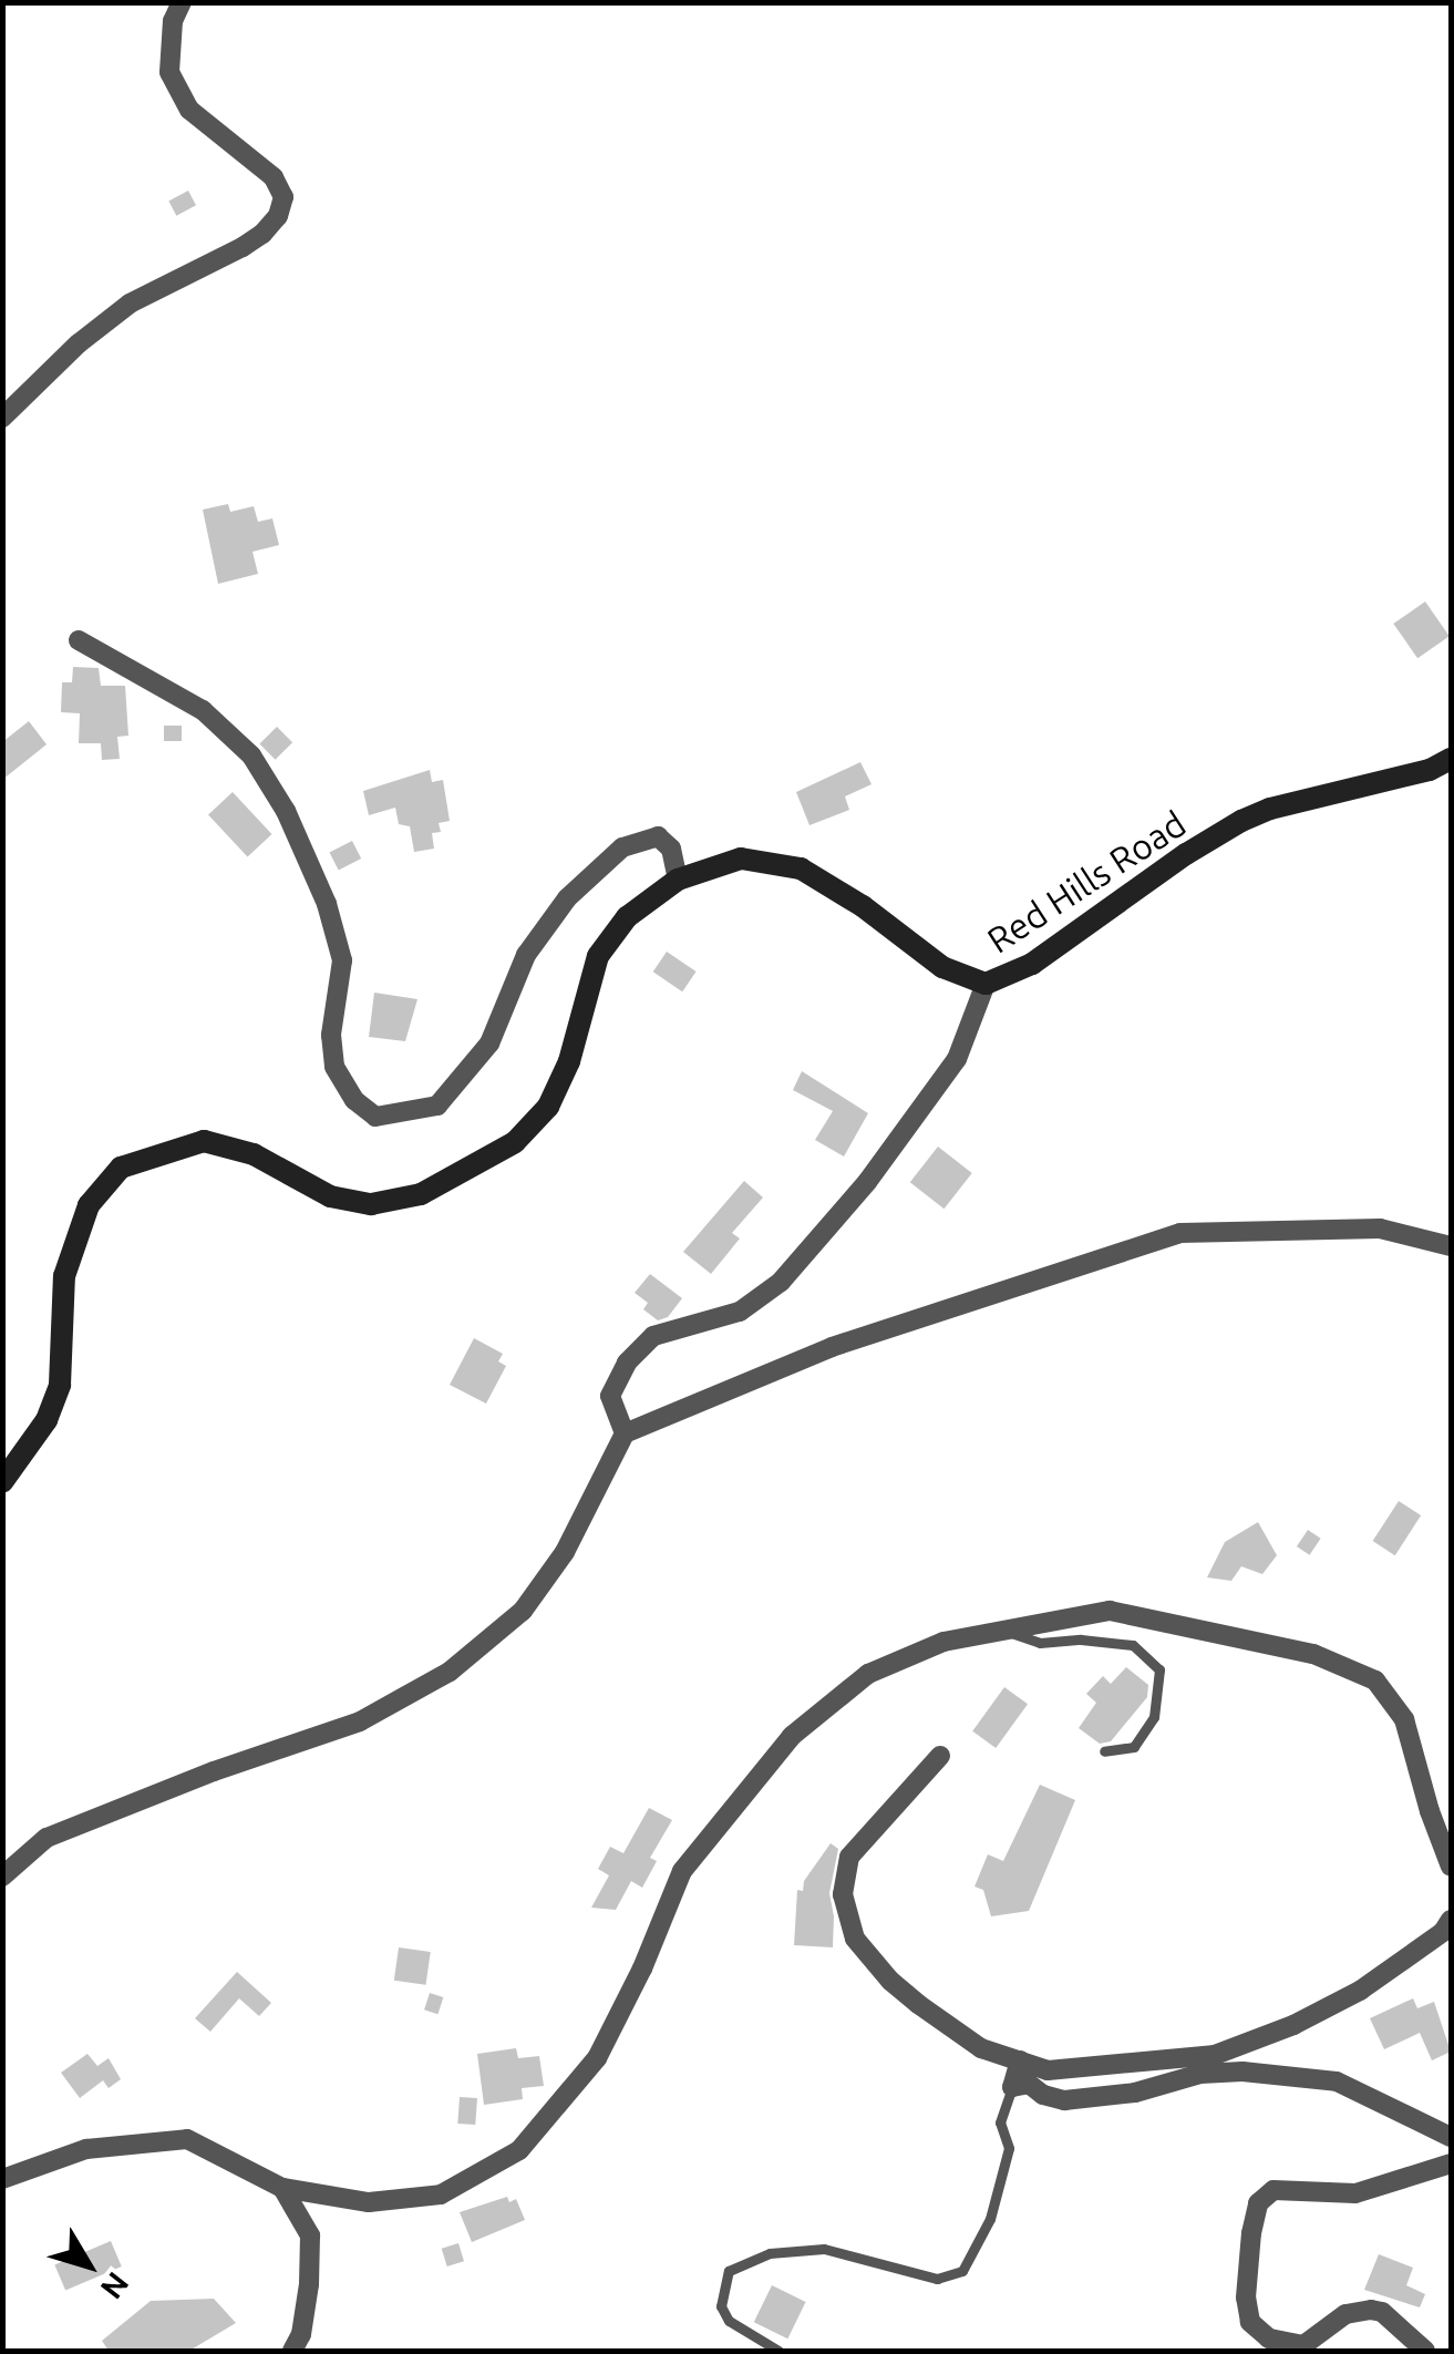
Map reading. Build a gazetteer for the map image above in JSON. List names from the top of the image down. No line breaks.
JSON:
{"streets":{"main road":["Red Hills Road"]},"north":"bottom right"}
